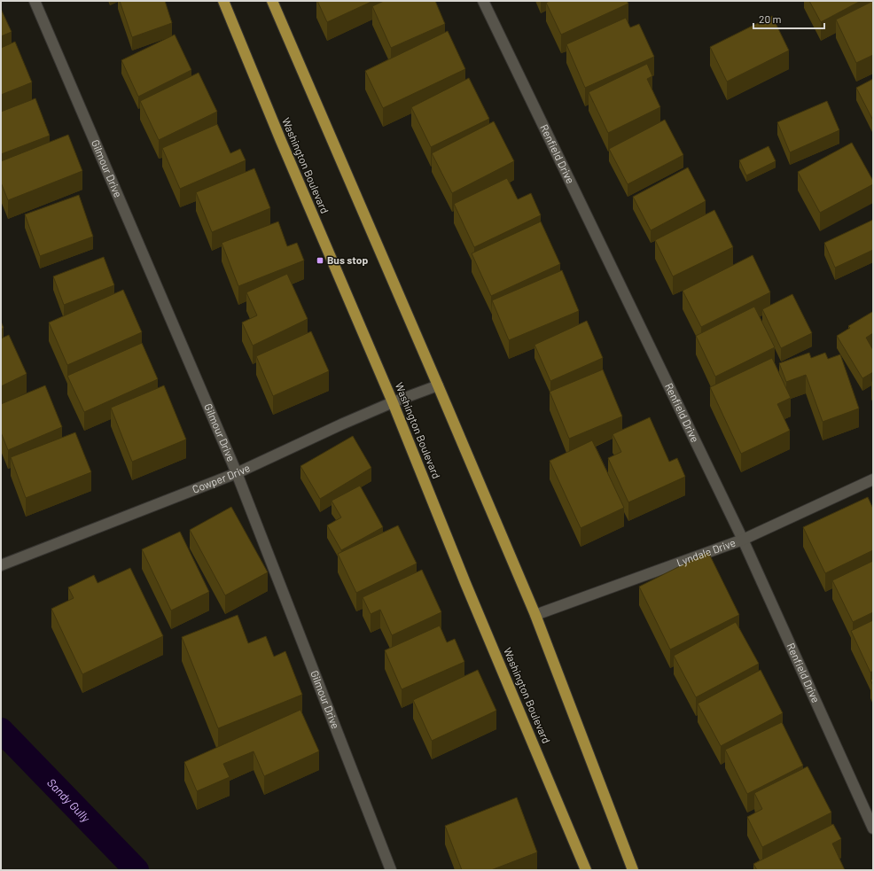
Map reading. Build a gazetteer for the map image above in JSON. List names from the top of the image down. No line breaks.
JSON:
{"streets":{"highway":["Washington Boulevard"],"street":["Renfield Drive","Gilmour Drive","Cowper Drive","Lyndale Drive"]},"crossings":[["Renfield Drive","Lyndale Drive"],["Washington Boulevard","Cowper Drive"],["Gilmour Drive","Cowper Drive"]],"water":["Sandy Gully"],"places":{"transit":["Bus stop"]},"scale_bar":"20 m"}
